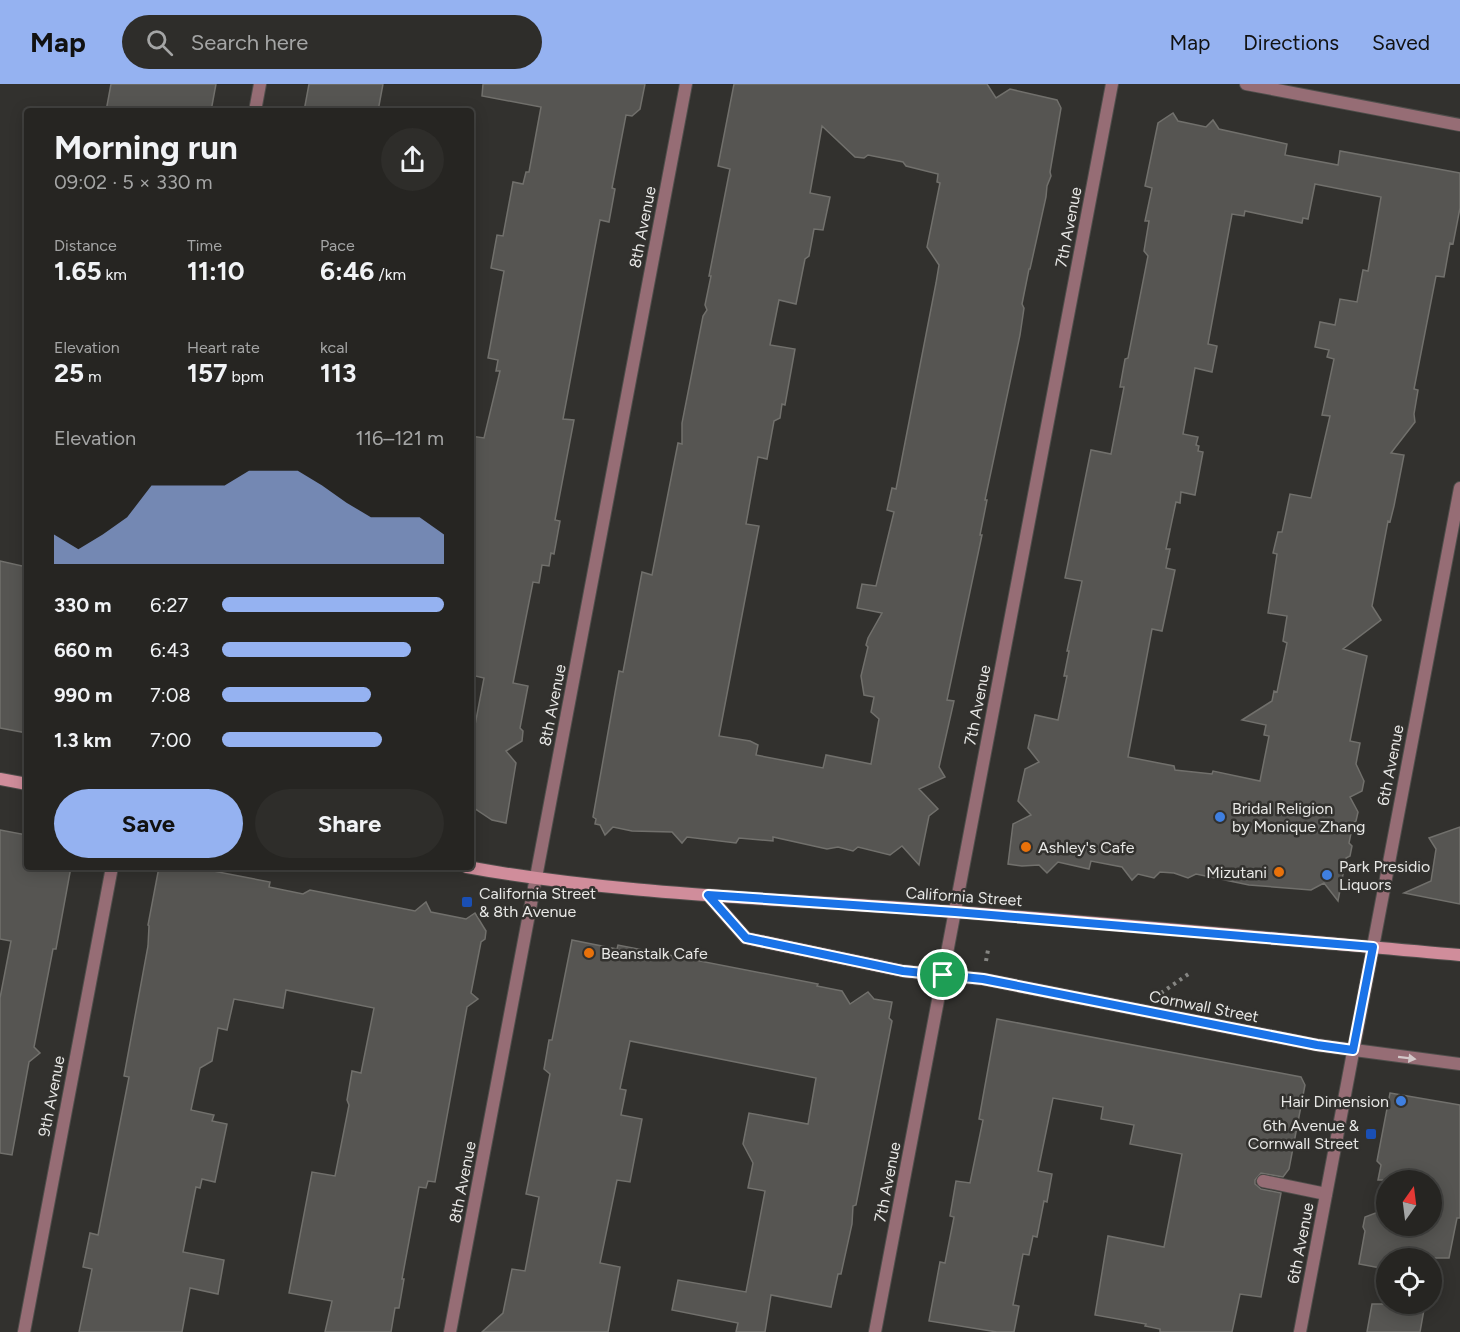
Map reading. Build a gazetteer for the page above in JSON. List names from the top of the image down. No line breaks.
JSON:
{"streets":{"main road":["California Street"],"street":["8th Avenue","7th Avenue","6th Avenue","Cornwall Street","9th Avenue"]},"crossings":[["8th Avenue","California Street"],["7th Avenue","California Street"],["7th Avenue","Cornwall Street"],["6th Avenue","California Street"],["6th Avenue","Cornwall Street"]],"places":{"other":["Bridal Religion by Monique Zhang","Ashley's Cafe","Mizutani","Park Presidio Liquors","Beanstalk Cafe","Hair Dimension"],"transit":["California Street & 8th Avenue","6th Avenue & Cornwall Street"]},"north":"top","page":{"header":"Map","search":"Search here","nav":["Map","Directions","Saved"],"heading":["Morning run","09:02 · 5 × 330 m"],"stats":[["Distance","1.65 km"],["Time","11:10"],["Pace","6:46 /km"],["Elevation","25 m"],["Heart rate","157 bpm"],["kcal","113"]],"chart":["Elevation","116–121 m"],"list":[{"name":"330 m","note":"6:27"},{"name":"660 m","note":"6:43"},{"name":"990 m","note":"7:08"},{"name":"1.3 km","note":"7:00"}],"buttons":["Save","Share"]}}
